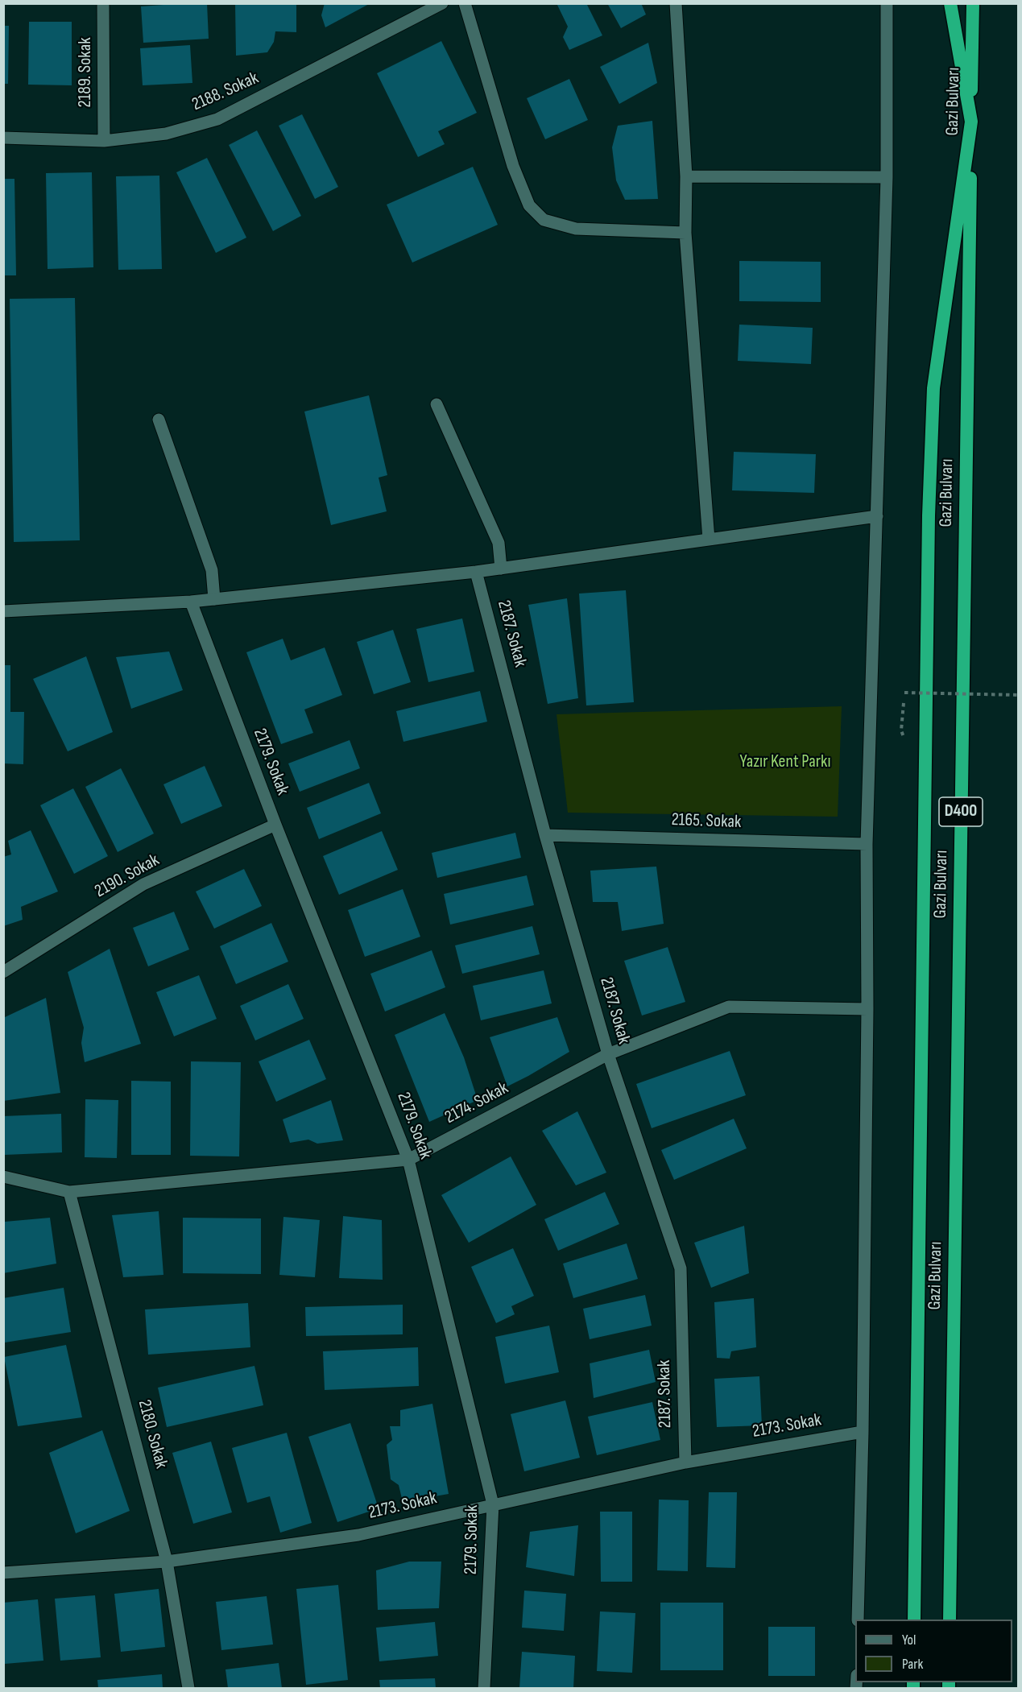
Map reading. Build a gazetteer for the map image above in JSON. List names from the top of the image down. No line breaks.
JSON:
{"streets":{"highway":["Gazi Bulvarı","D400"],"street":["2189. Sokak","2188. Sokak","2187. Sokak","2179. Sokak","2165. Sokak","2190. Sokak","2174. Sokak","2173. Sokak","2180. Sokak"]},"crossings":[["2189. Sokak","2188. Sokak"],["2187. Sokak","2165. Sokak"],["2187. Sokak","2174. Sokak"],["2187. Sokak","2173. Sokak"],["2179. Sokak","2190. Sokak"],["2179. Sokak","2174. Sokak"],["2179. Sokak","2173. Sokak"],["2174. Sokak","2180. Sokak"],["2173. Sokak","2180. Sokak"]],"parks":["Yazır Kent Parkı"],"legend":["Yol","Park"]}
